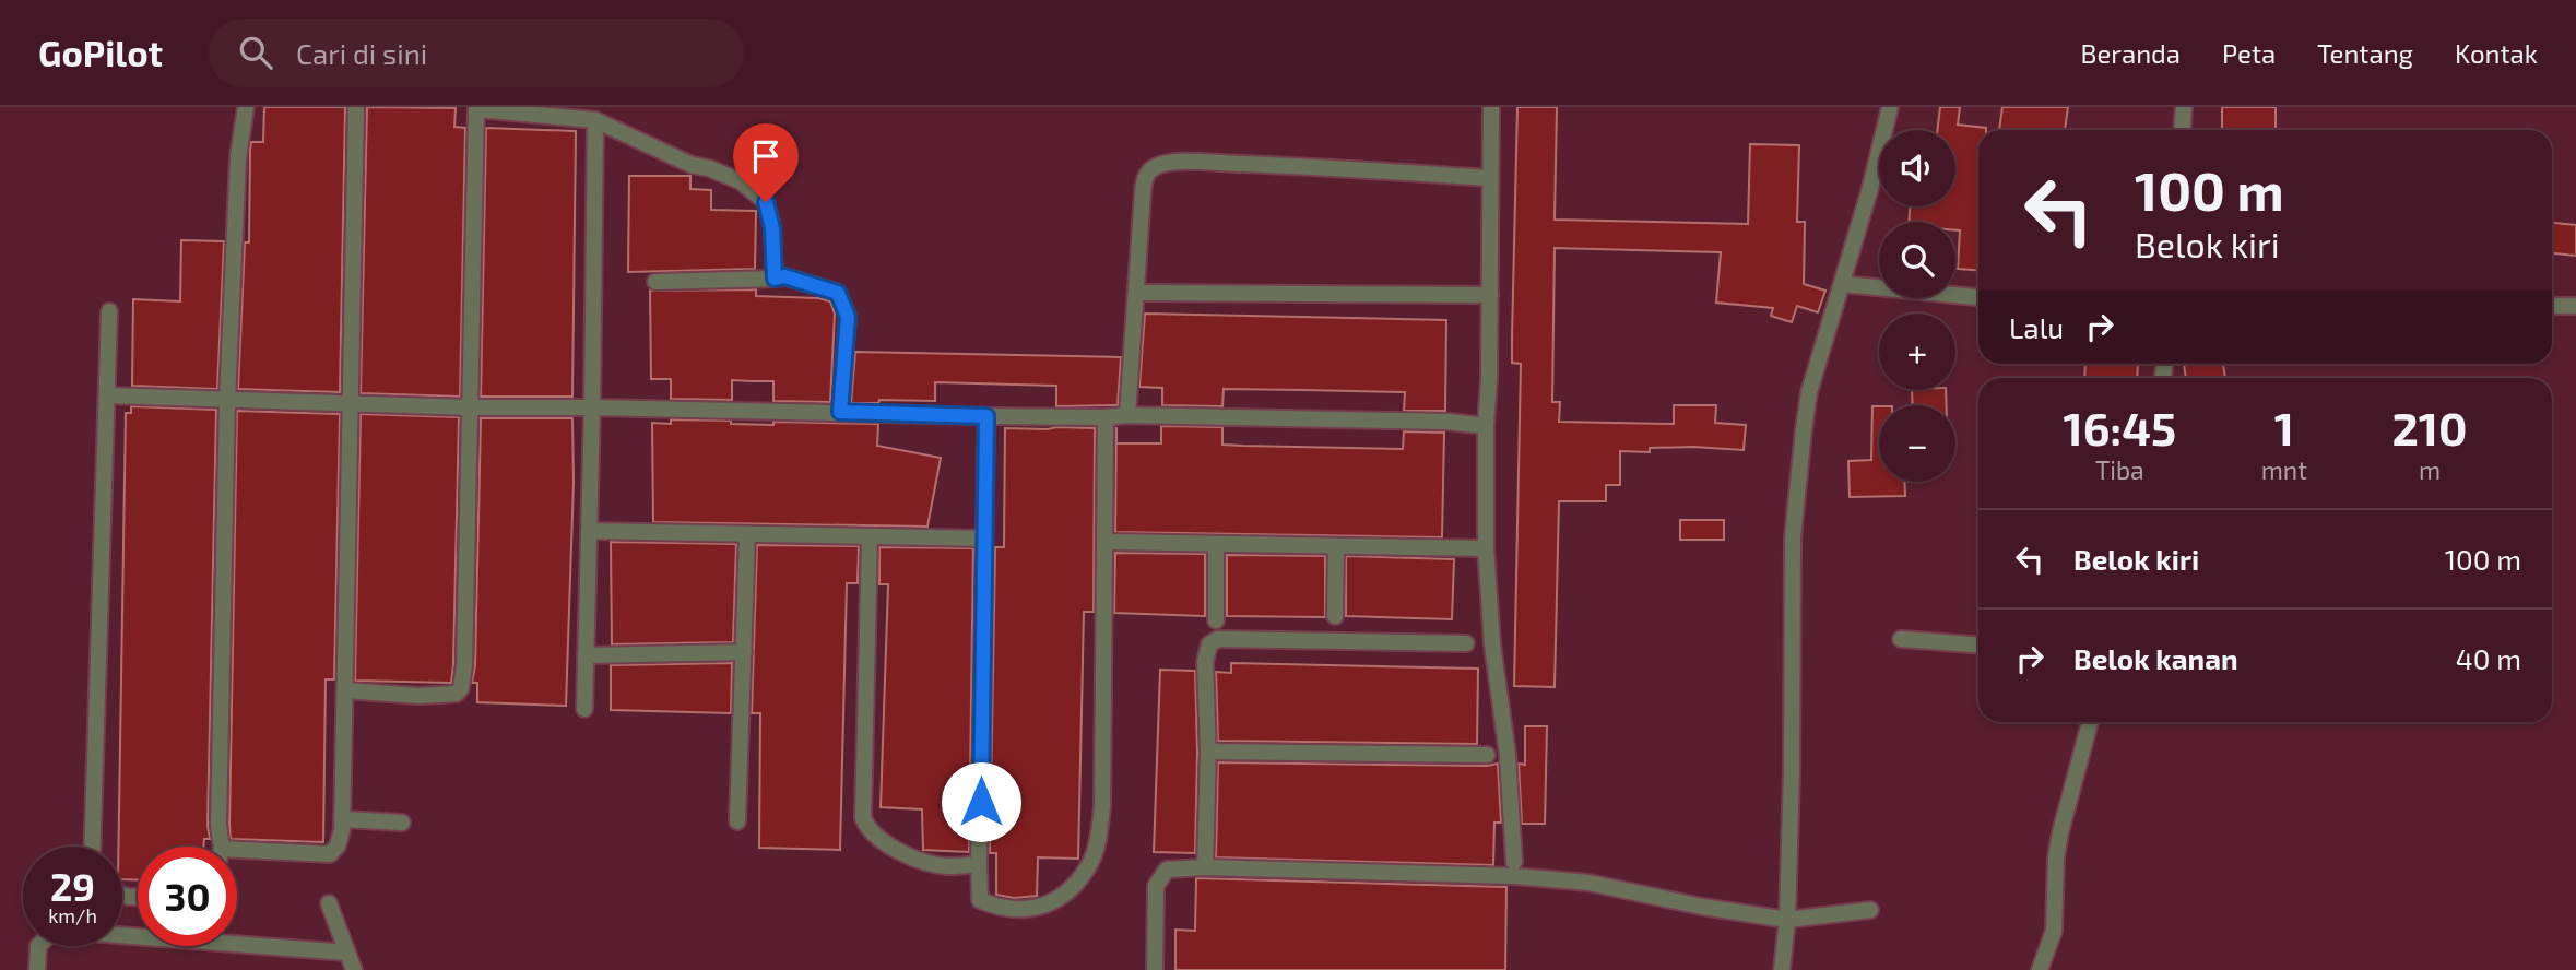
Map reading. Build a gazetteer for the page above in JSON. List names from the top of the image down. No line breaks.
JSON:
{"page":{"header":"GoPilot","search":"Cari di sini","nav":["Beranda","Peta","Tentang","Kontak"],"map_buttons":["+","−"],"turn":["100 m","Belok kiri"],"then":"Lalu","eta":["16:45","Tiba","1","mnt","210","m"],"list":[{"name":"Belok kiri","value":"100 m"},{"name":"Belok kanan","value":"40 m"}],"speed":"29 km/h","limit":"30"}}
